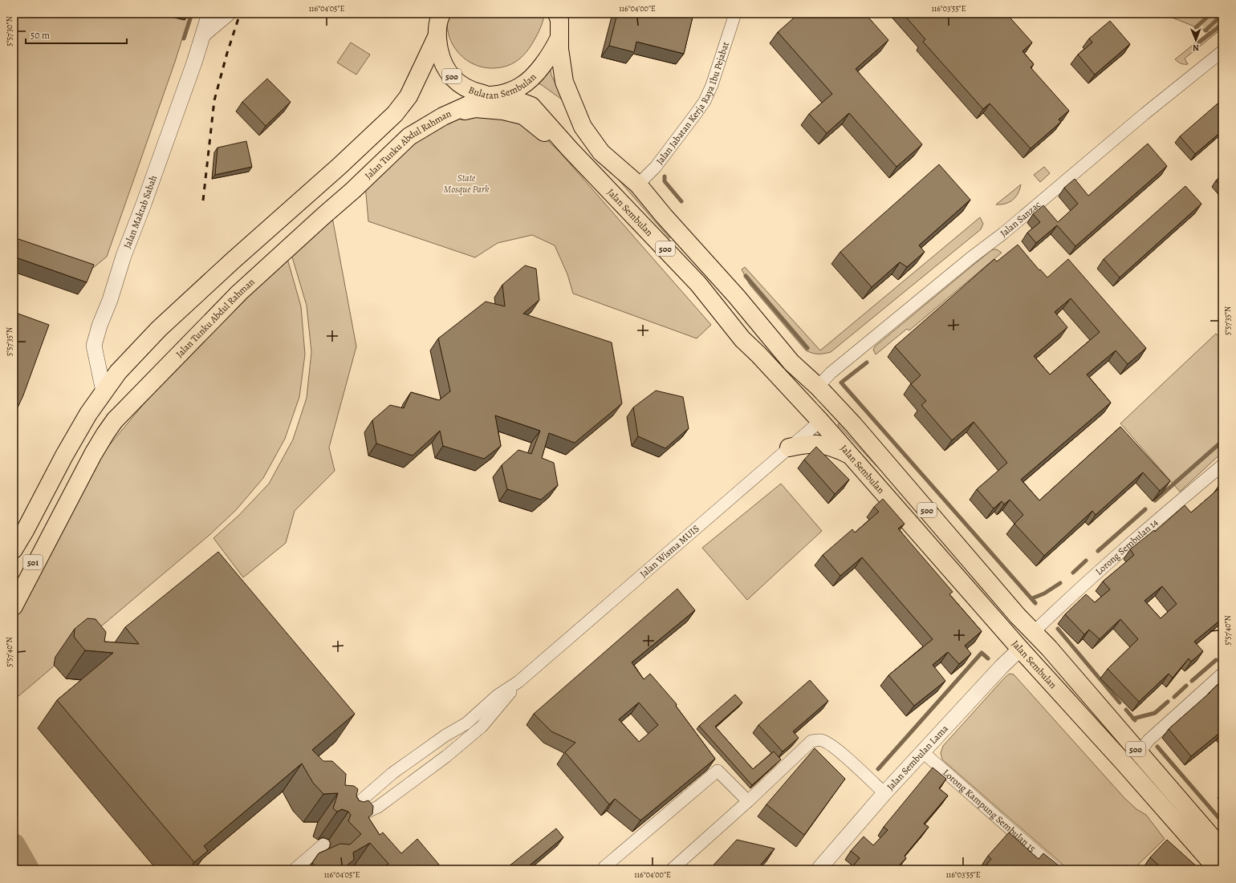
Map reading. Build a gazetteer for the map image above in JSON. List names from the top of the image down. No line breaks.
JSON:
{"streets":{"main road":["500","Bulatan Sembulan","Jalan Tunku Abdul Rahman","Jalan Sembulan","501"],"street":["Jalan Jabatan Kerja Raya Ibu Pejabat","Jalan Maktab Sabah","Jalan Sanzac","Lorong Sembulan 14","Jalan Wisma MUIS","Jalan Sembulan Lama","Lorong Kampung Sembulan 15"]},"crossings":[["500","Bulatan Sembulan"],["500","Jalan Jabatan Kerja Raya Ibu Pejabat"],["500","Jalan Tunku Abdul Rahman"],["500","Jalan Sembulan"],["500","Jalan Sanzac"],["500","Lorong Sembulan 14"],["Bulatan Sembulan","Jalan Tunku Abdul Rahman"],["Bulatan Sembulan","Jalan Sembulan"],["Jalan Tunku Abdul Rahman","Jalan Sembulan"],["Jalan Tunku Abdul Rahman","501"],["Jalan Sembulan","Jalan Wisma MUIS"],["Jalan Sembulan","Jalan Sembulan Lama"],["Jalan Sembulan Lama","Lorong Kampung Sembulan 15"]],"parks":["State Mosque Park"],"scale_bar":"50 m","north":"bottom","coordinates":["116°04'05\"E","116°04'00\"E","116°03'55\"E","5°57'30\"N","5°57'35\"N","5°57'40\"N"]}
